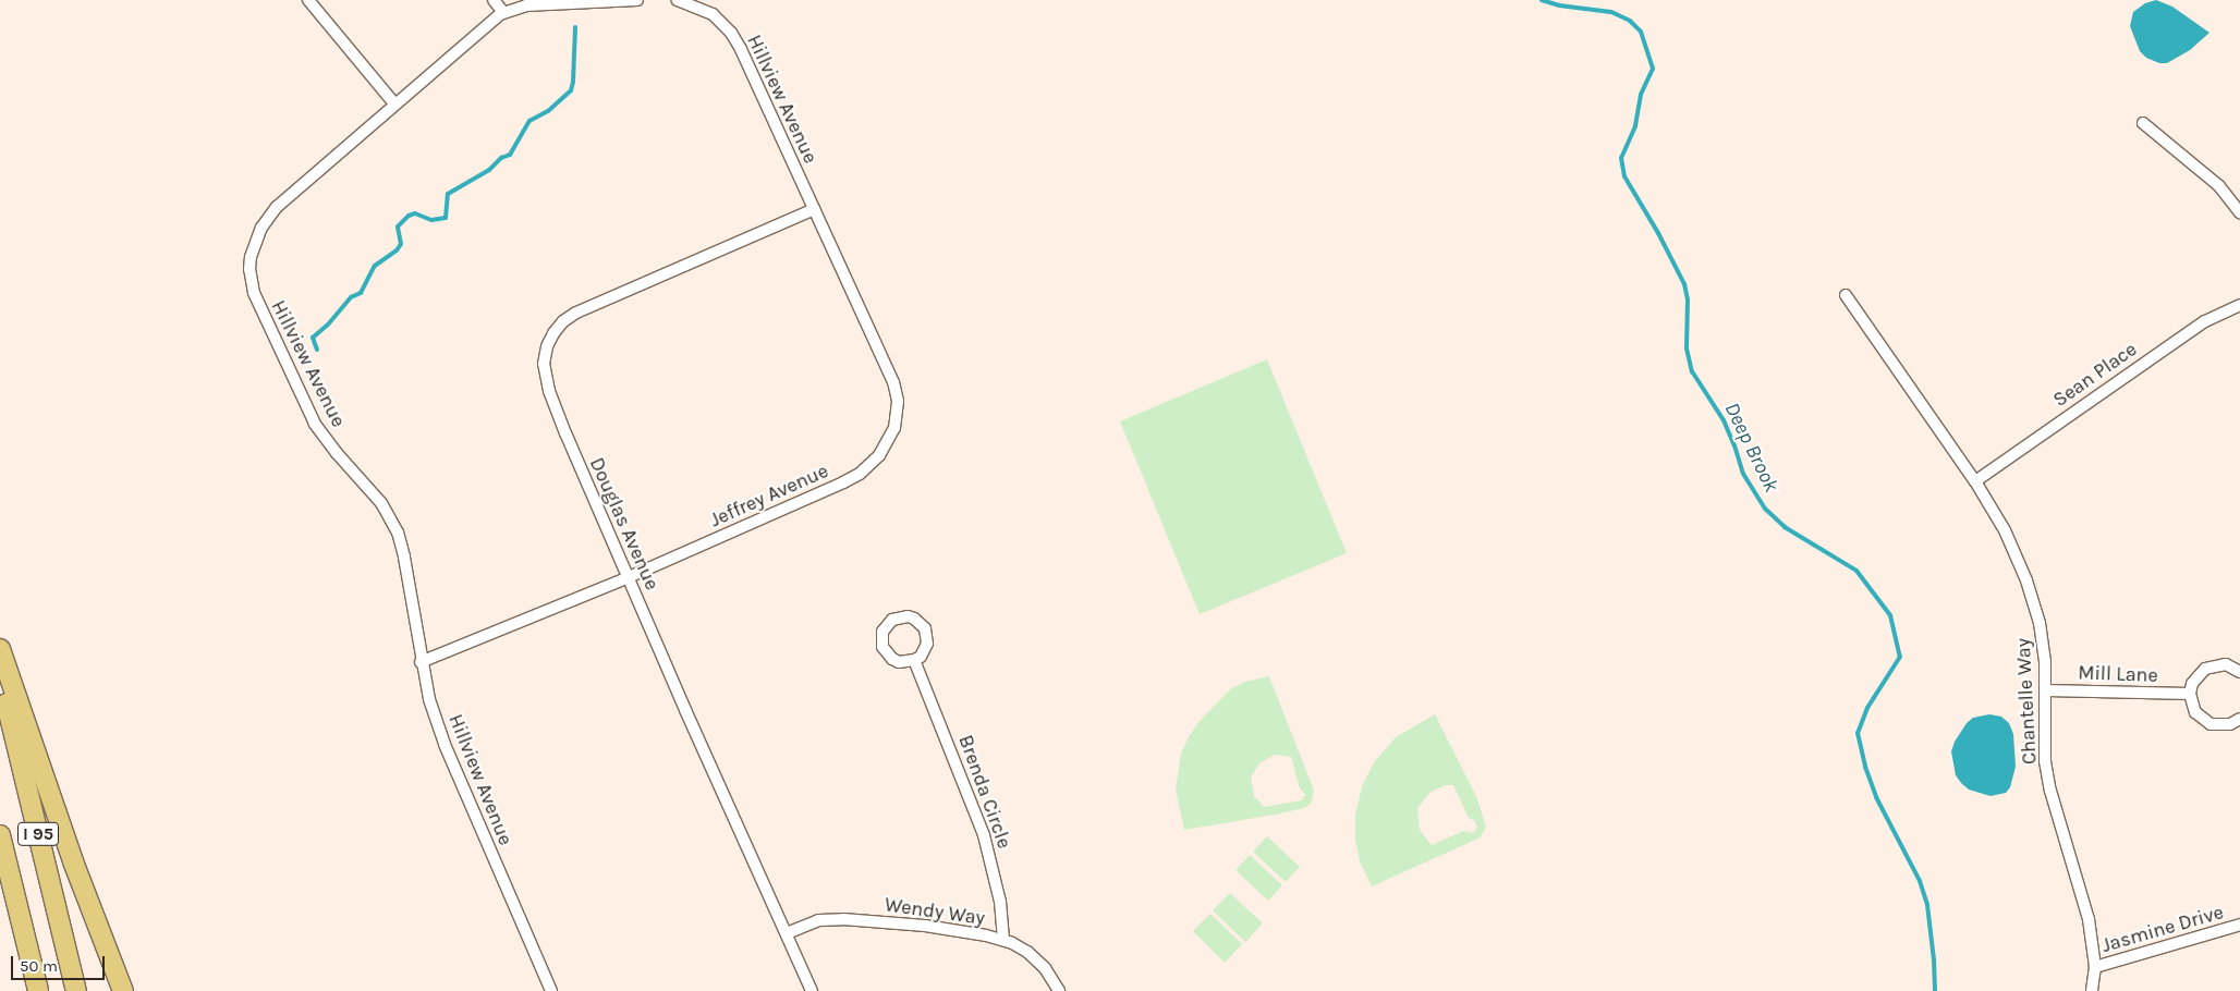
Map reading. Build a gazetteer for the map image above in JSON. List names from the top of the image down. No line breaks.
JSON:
{"streets":{"highway":["I 95"],"street":["Hillview Avenue","Sean Place","Jeffrey Avenue","Douglas Avenue","Mill Lane","Chantelle Way","Brenda Circle","Wendy Way","Jasmine Drive"]},"crossings":[["Hillview Avenue","Jeffrey Avenue"],["Hillview Avenue","Douglas Avenue"],["Sean Place","Chantelle Way"],["Jeffrey Avenue","Douglas Avenue"],["Douglas Avenue","Wendy Way"],["Mill Lane","Chantelle Way"],["Chantelle Way","Jasmine Drive"],["Brenda Circle","Wendy Way"]],"water":["Deep Brook"],"scale_bar":"50 m"}
